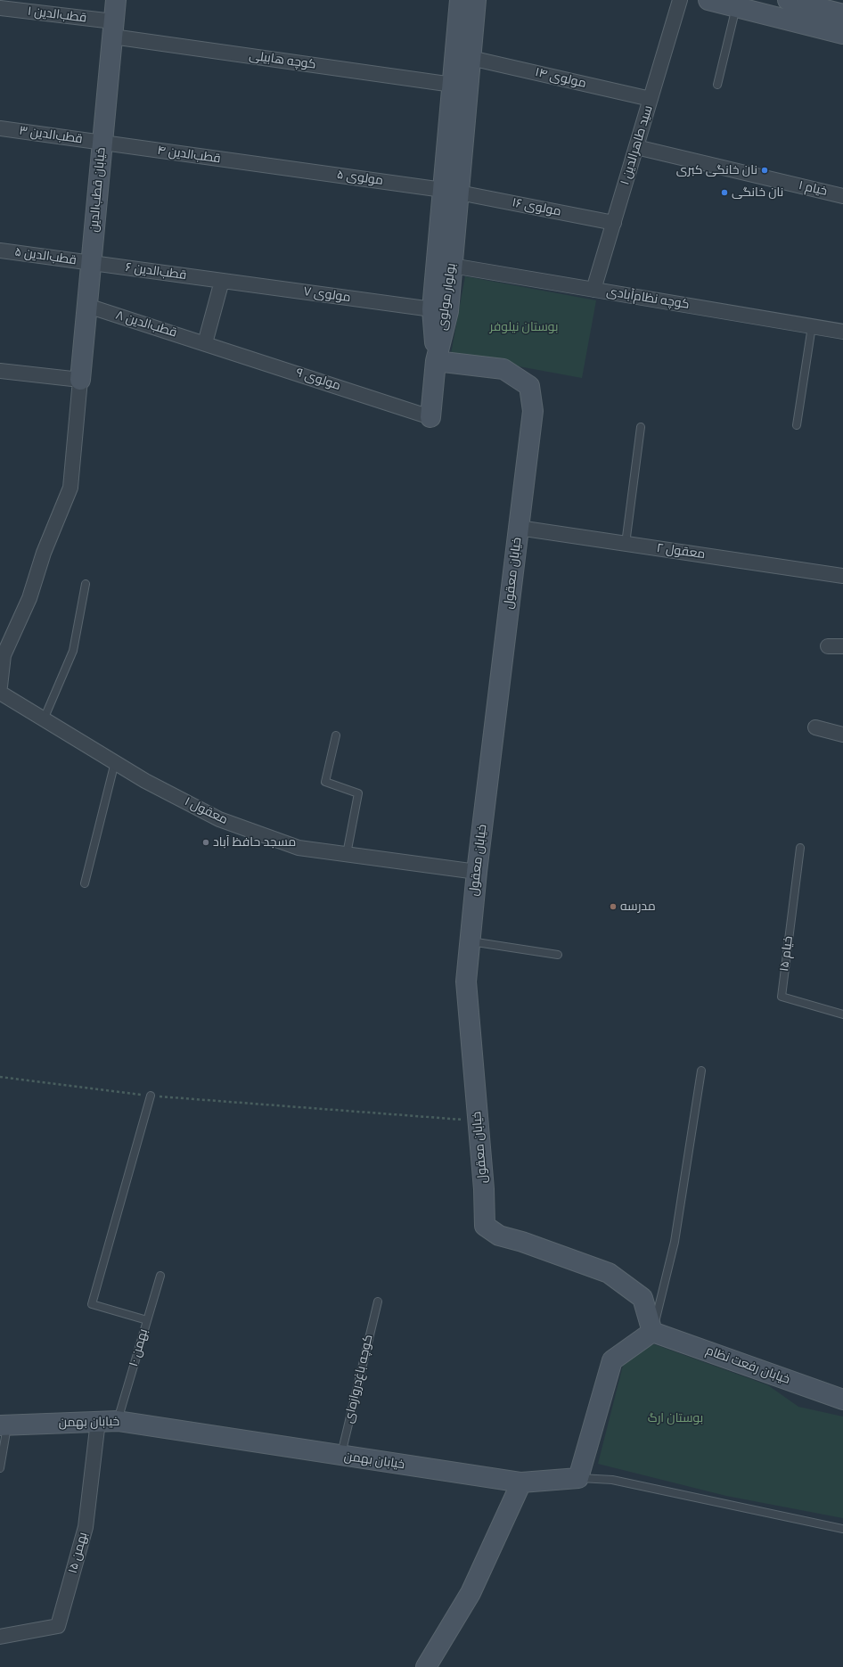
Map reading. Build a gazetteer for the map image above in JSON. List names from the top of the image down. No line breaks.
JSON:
{"streets":{"street":["قطب‌الدین ۱","کوچه هابیلی","مولوی ۱۴","قطب‌الدین ۳","سید طاهرالدین ۱","قطب‌الدین ۴","مولوی ۵","خیام ۱","خیابان قطب‌الدین","مولوی ۱۶","قطب‌الدین ۵","قطب‌الدین ۶","مولوی ۷","بولوار مولوی","کوچه نظام‌آبادی","قطب‌الدین ۸","مولوی ۹","معقول ۲","خیابان معقول","معقول ۱","خیابان رفعت نظام","خیابان بهمن","بهمن ۱۵"],"lane":["خیام ۱۵","بهمن ۱۰","کوچه باغ‌دروازه‌ای"]},"crossings":[["قطب‌الدین ۱","کوچه هابیلی"],["قطب‌الدین ۱","خیابان قطب‌الدین"],["کوچه هابیلی","خیابان قطب‌الدین"],["کوچه هابیلی","بولوار مولوی"],["مولوی ۱۴","سید طاهرالدین ۱"],["مولوی ۱۴","بولوار مولوی"],["قطب‌الدین ۳","قطب‌الدین ۴"],["قطب‌الدین ۳","خیابان قطب‌الدین"],["سید طاهرالدین ۱","خیام ۱"],["سید طاهرالدین ۱","مولوی ۱۶"],["سید طاهرالدین ۱","کوچه نظام‌آبادی"],["قطب‌الدین ۴","مولوی ۵"],["قطب‌الدین ۴","خیابان قطب‌الدین"],["مولوی ۵","مولوی ۱۶"],["مولوی ۵","بولوار مولوی"],["خیابان قطب‌الدین","قطب‌الدین ۵"],["خیابان قطب‌الدین","قطب‌الدین ۶"],["خیابان قطب‌الدین","قطب‌الدین ۸"],["مولوی ۱۶","بولوار مولوی"],["قطب‌الدین ۵","قطب‌الدین ۶"],["قطب‌الدین ۶","مولوی ۷"],["مولوی ۷","بولوار مولوی"],["بولوار مولوی","کوچه نظام‌آبادی"],["بولوار مولوی","خیابان معقول"],["قطب‌الدین ۸","مولوی ۹"],["معقول ۲","خیابان معقول"],["خیابان معقول","معقول ۱"],["خیابان معقول","خیابان رفعت نظام"],["بهمن ۱۰","خیابان بهمن"],["کوچه باغ‌دروازه‌ای","خیابان بهمن"],["خیابان بهمن","بهمن ۱۵"]],"parks":["بوستان نیلوفر","بوستان ارگ"],"places":["نان خانگی کبری","نان خانگی","مسجد حافظ آباد","مدرسه"]}
